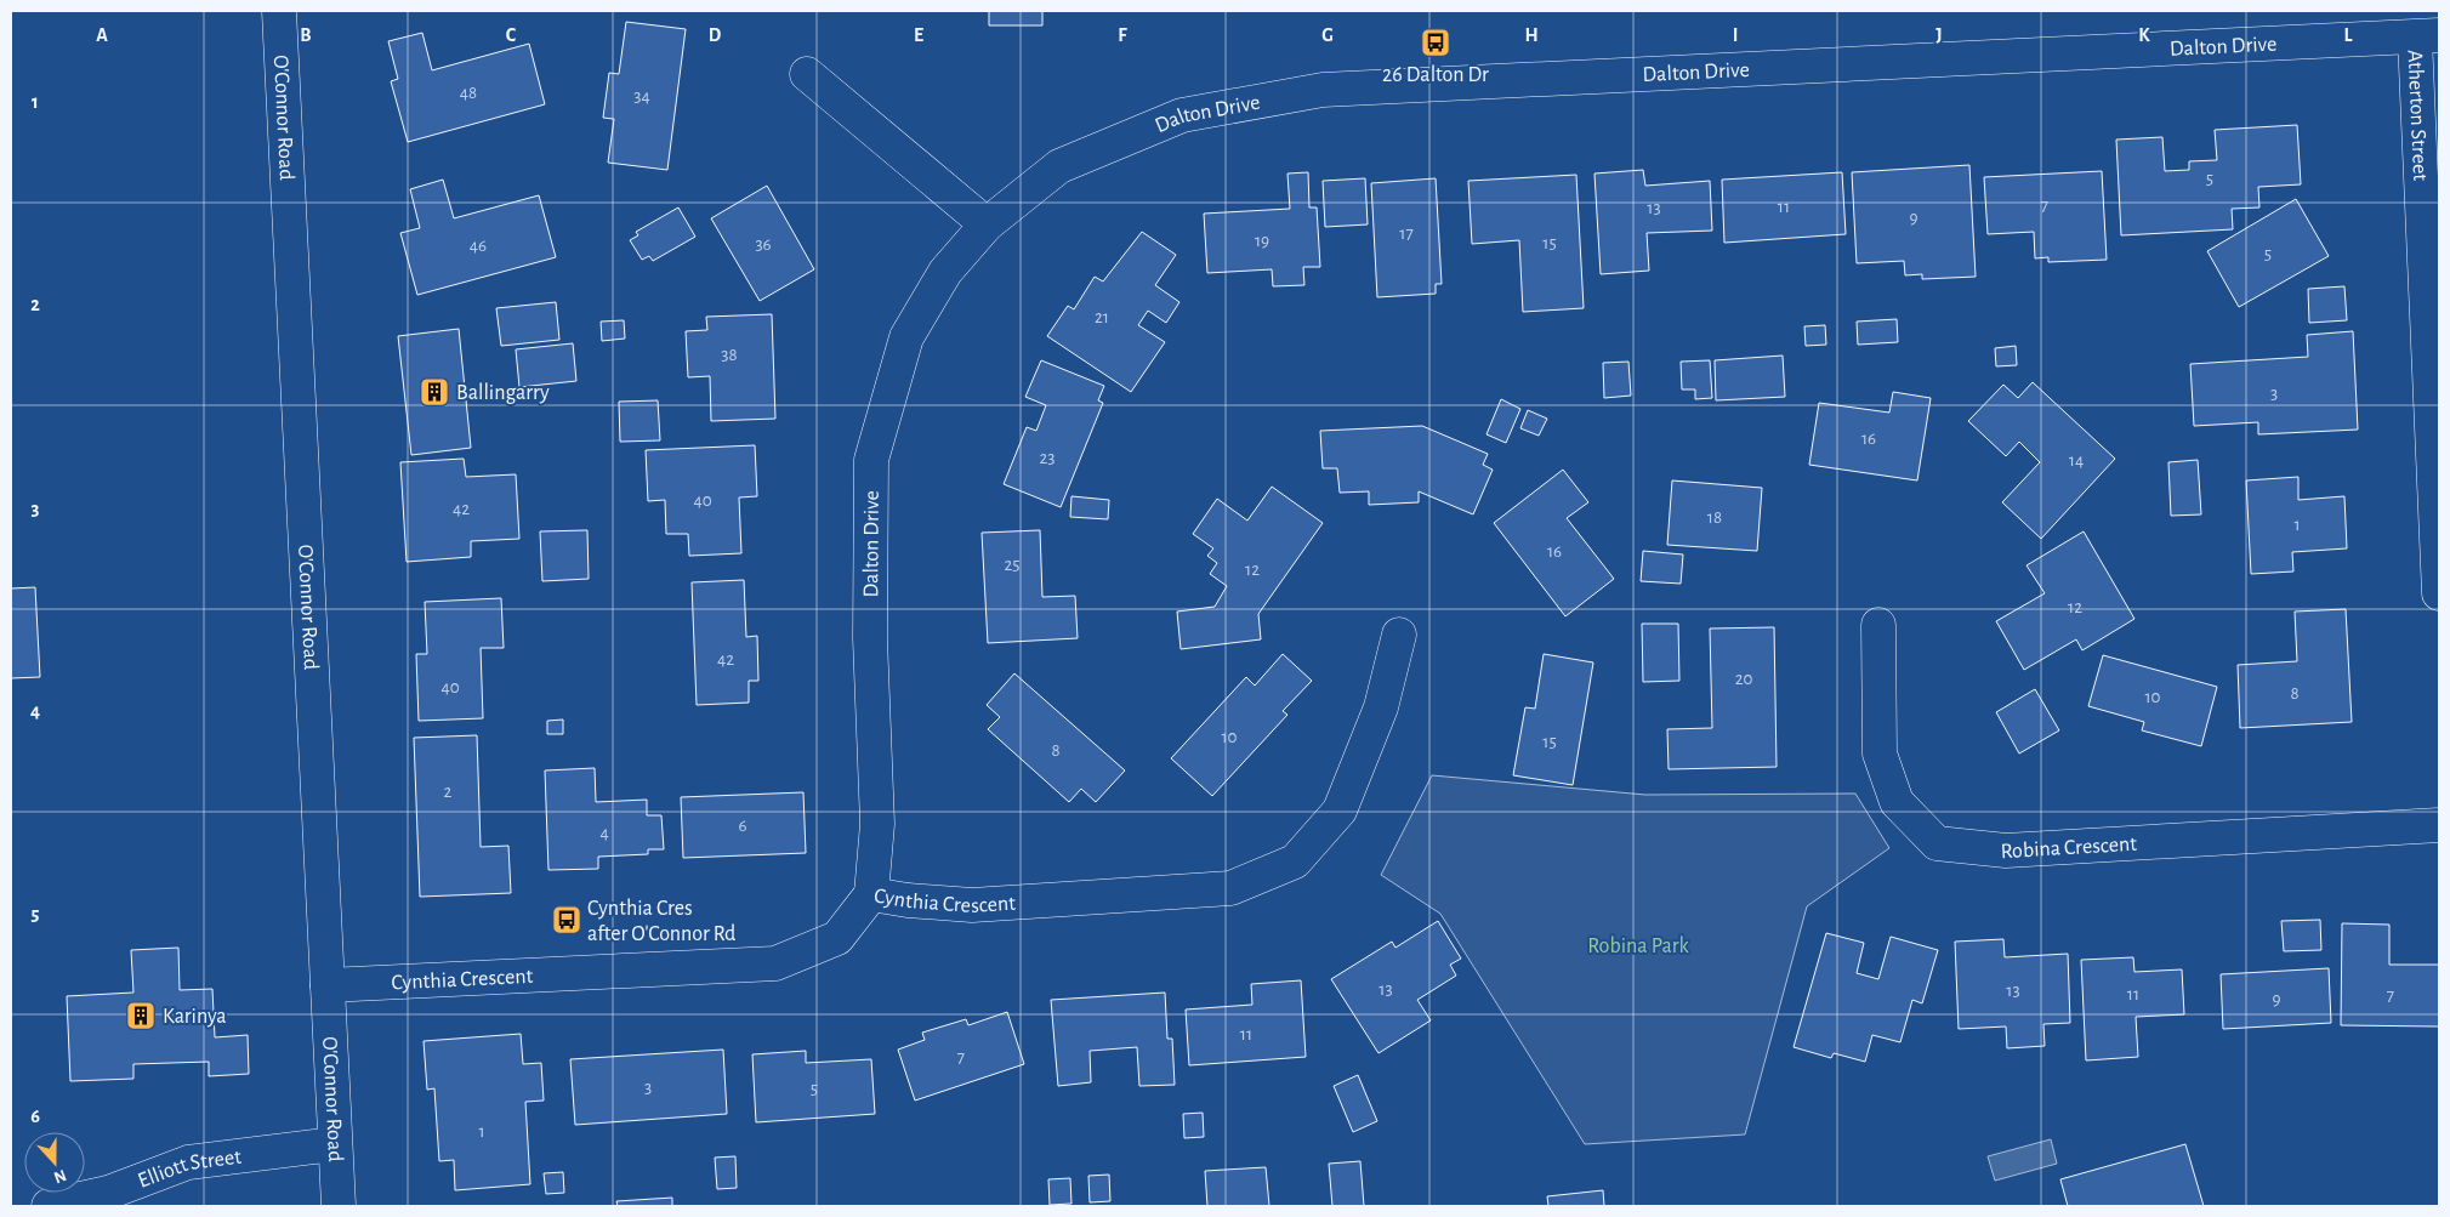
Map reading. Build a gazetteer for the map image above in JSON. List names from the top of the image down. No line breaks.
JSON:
{"streets":{"street":["Dalton Drive","Atherton Street","O'Connor Road","Robina Crescent","Cynthia Crescent","Elliott Street"]},"crossings":[["Dalton Drive","Atherton Street"],["Dalton Drive","Cynthia Crescent"],["O'Connor Road","Cynthia Crescent"],["O'Connor Road","Elliott Street"]],"parks":["Robina Park"],"places":{"bus stop":["26 Dalton Dr","Cynthia Cres after O'Connor Rd"],"building":["Ballingarry","Karinya"]},"house_numbers":["48","34","5","7","11","13","9","17","19","15","36","46","5","21","38","3","16","23","14","40","42","18","1","16","25","12","12","42","20","40","8","10","10","15","8","2","6","4","13","13","11","7","9","11","7","3","5","1"],"north":"bottom","grid":{"columns":["A","B","C","D","E","F","G","H","I","J","K","L"],"rows":["1","2","3","4","5","6"]}}
